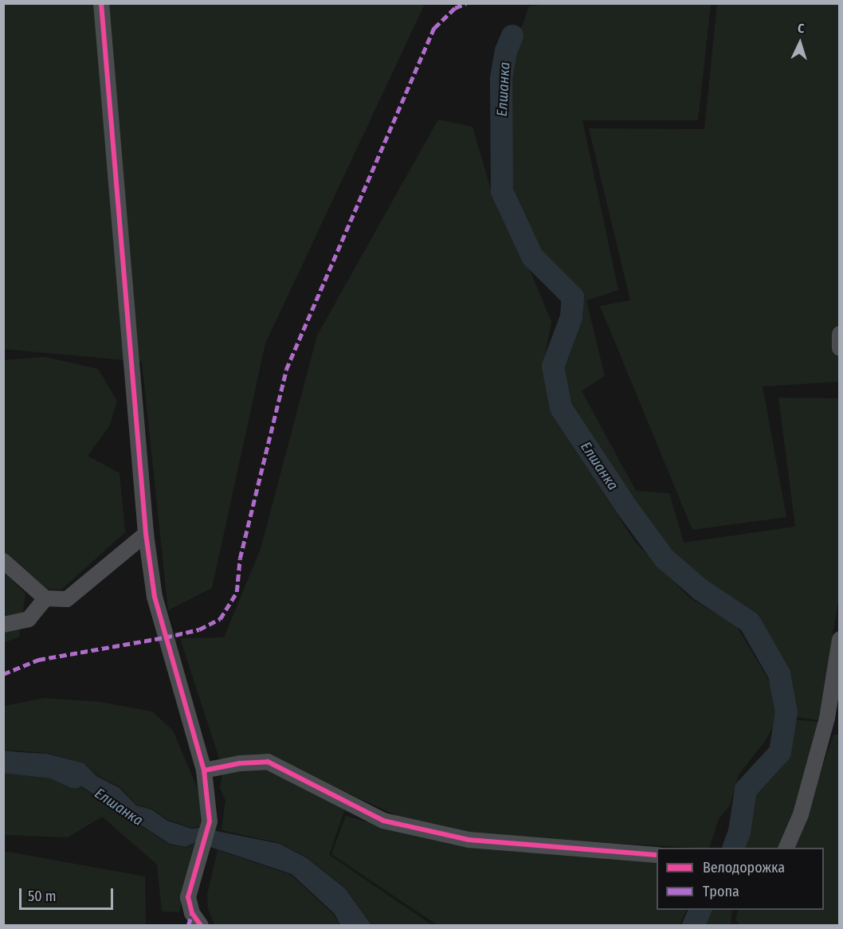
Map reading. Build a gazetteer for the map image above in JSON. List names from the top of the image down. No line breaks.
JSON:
{"water":["Елшанка"],"legend":["Велодорожка","Тропа"],"scale_bar":"50 m","north":"top"}
